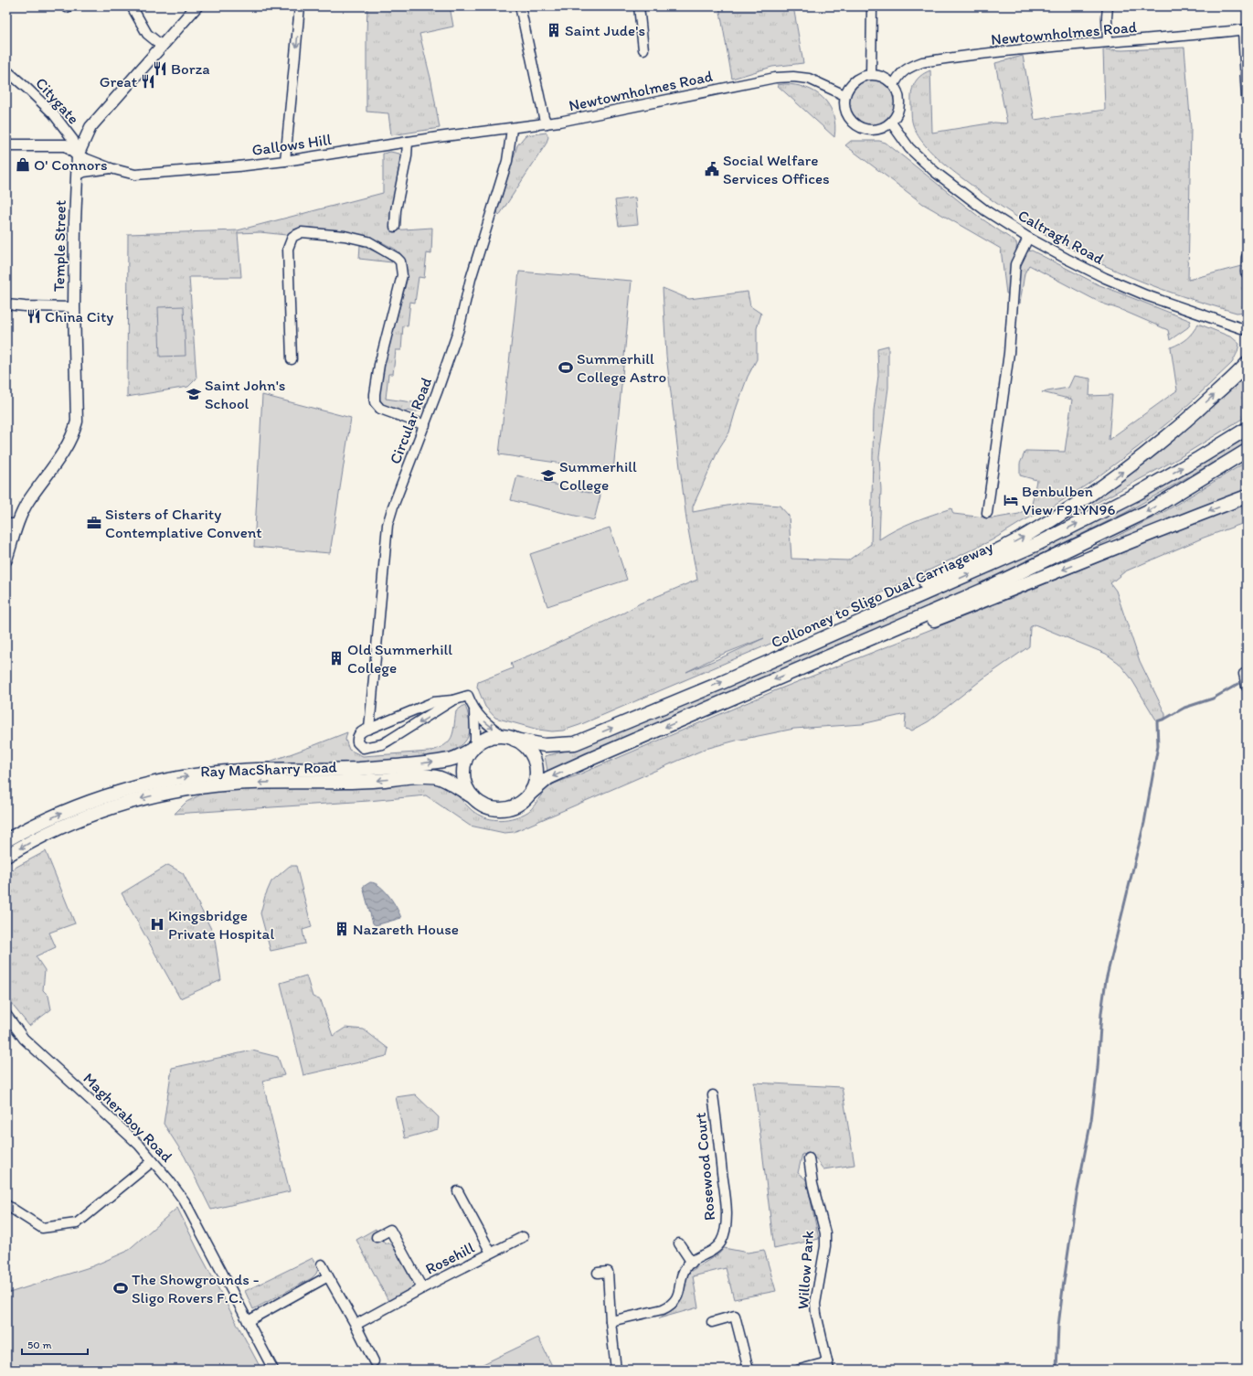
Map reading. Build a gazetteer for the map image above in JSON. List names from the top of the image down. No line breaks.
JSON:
{"streets":{"highway":["Collooney to Sligo Dual Carriageway","Ray MacSharry Road"],"main road":["Temple Street"],"street":["Newtownholmes Road","Citygate","Gallows Hill","Caltragh Road","Circular Road","Magheraboy Road","Rosewood Court","Rosehill","Willow Park"]},"crossings":[["Newtownholmes Road","Gallows Hill"],["Newtownholmes Road","Caltragh Road"],["Newtownholmes Road","Circular Road"],["Citygate","Gallows Hill"],["Citygate","Temple Street"],["Gallows Hill","Temple Street"],["Gallows Hill","Circular Road"],["Collooney to Sligo Dual Carriageway","Ray MacSharry Road"]],"places":{"building":["Saint Jude's","Old Summerhill College","Nazareth House"],"restaurant":["Borza","Great","China City"],"shop":["O' Connors"],"public building":["Social Welfare Services Offices"],"sports":["Summerhill College Astro","The Showgrounds - Sligo Rovers F.C."],"school or university":["Saint John's School","Summerhill College"],"hotel":["Benbulben View F91YN96"],"office":["Sisters of Charity Contemplative Convent"],"hospital":["Kingsbridge Private Hospital"]},"scale_bar":"50 m"}
